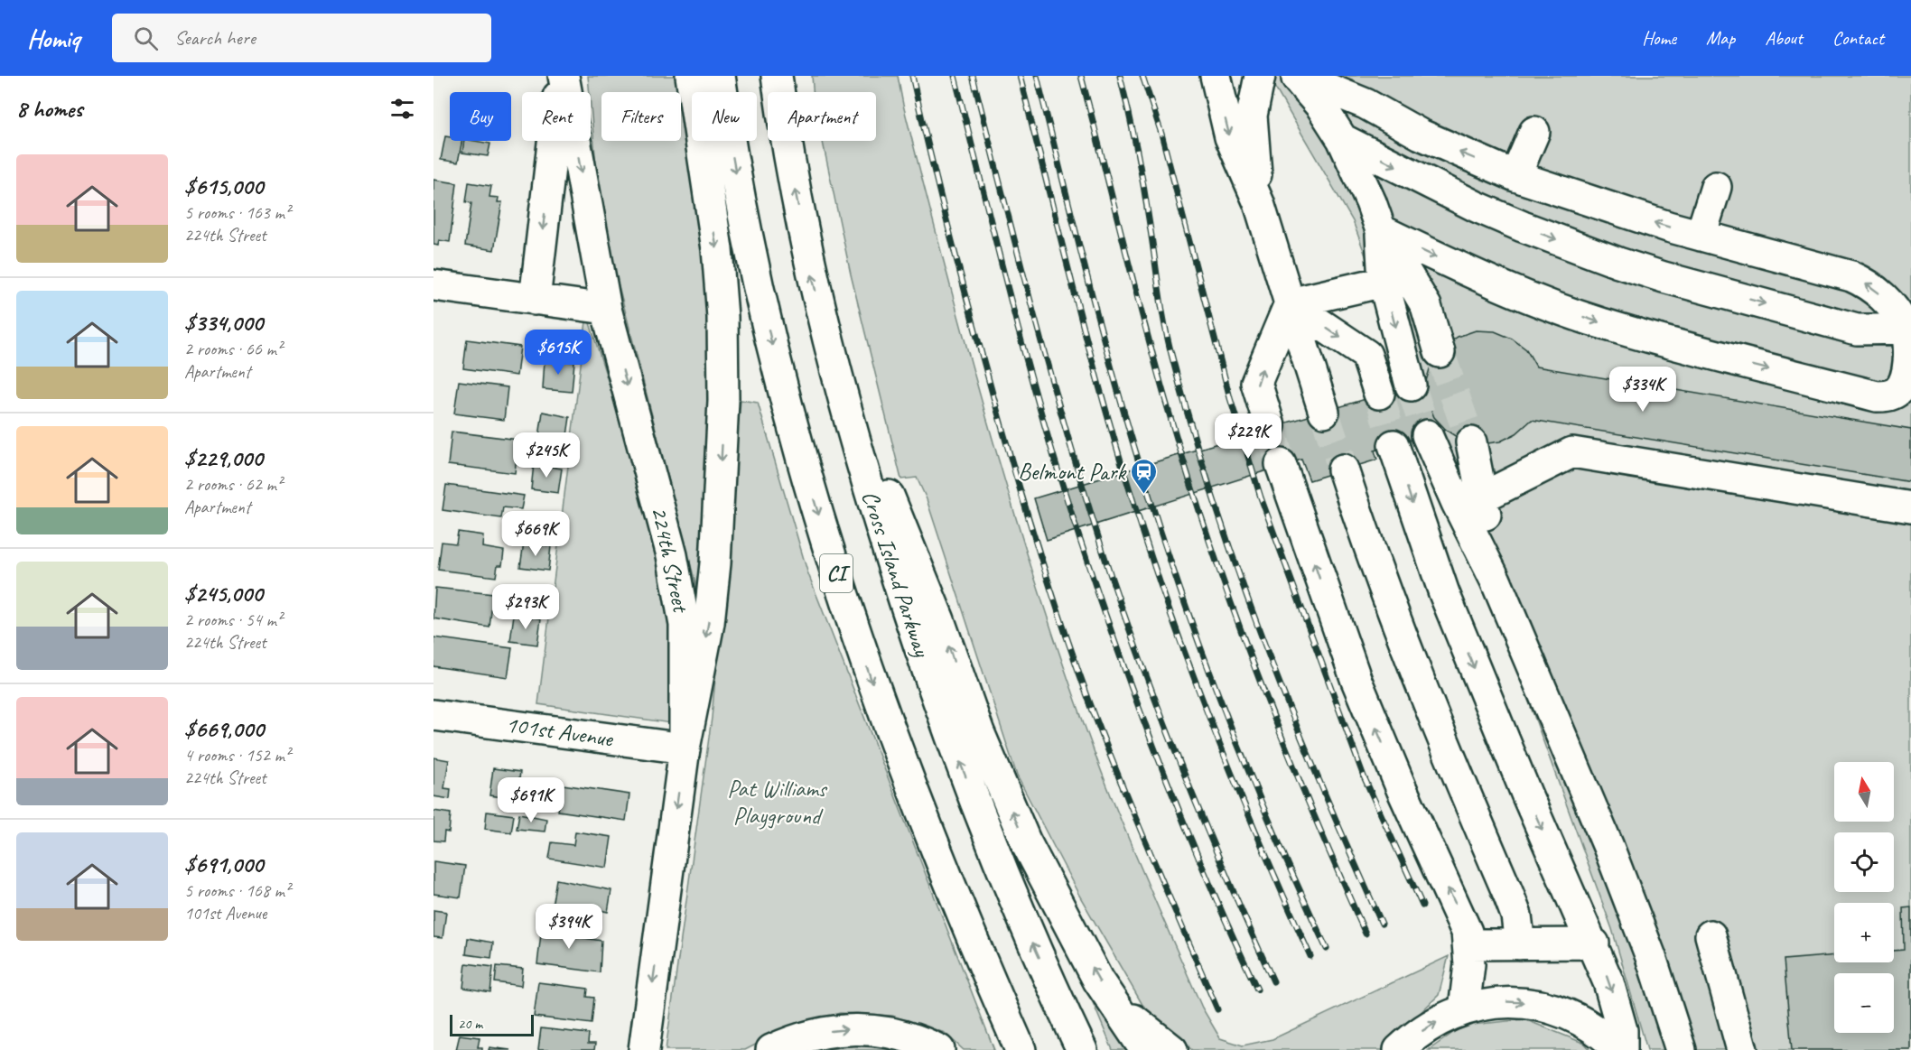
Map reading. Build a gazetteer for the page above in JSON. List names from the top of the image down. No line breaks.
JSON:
{"streets":{"main road":["224th Street","CI","Cross Island Parkway","101st Avenue"]},"crossings":[["224th Street","101st Avenue"]],"parks":["Pat Williams Playground"],"places":{"station":["Belmont Park"]},"scale_bar":"20 m","north":"top","page":{"header":"Homiq","search":"Search here","nav":["Home","Map","About","Contact"],"heading":"8 homes","chip":["Buy","Rent","Filters","New","Apartment"],"list":[{"name":"$615,000","note":"5 rooms · 163 m² · 224th Street"},{"name":"$334,000","note":"2 rooms · 66 m² · Apartment"},{"name":"$229,000","note":"2 rooms · 62 m² · Apartment"},{"name":"$245,000","note":"2 rooms · 54 m² · 224th Street"},{"name":"$669,000","note":"4 rooms · 152 m² · 224th Street"},{"name":"$691,000","note":"5 rooms · 168 m² · 101st Avenue"}],"price":["$615K","$334K","$229K","$245K","$669K","$293K","$691K","$394K"],"map_buttons":["+","−"],"scale":"20 m"}}
